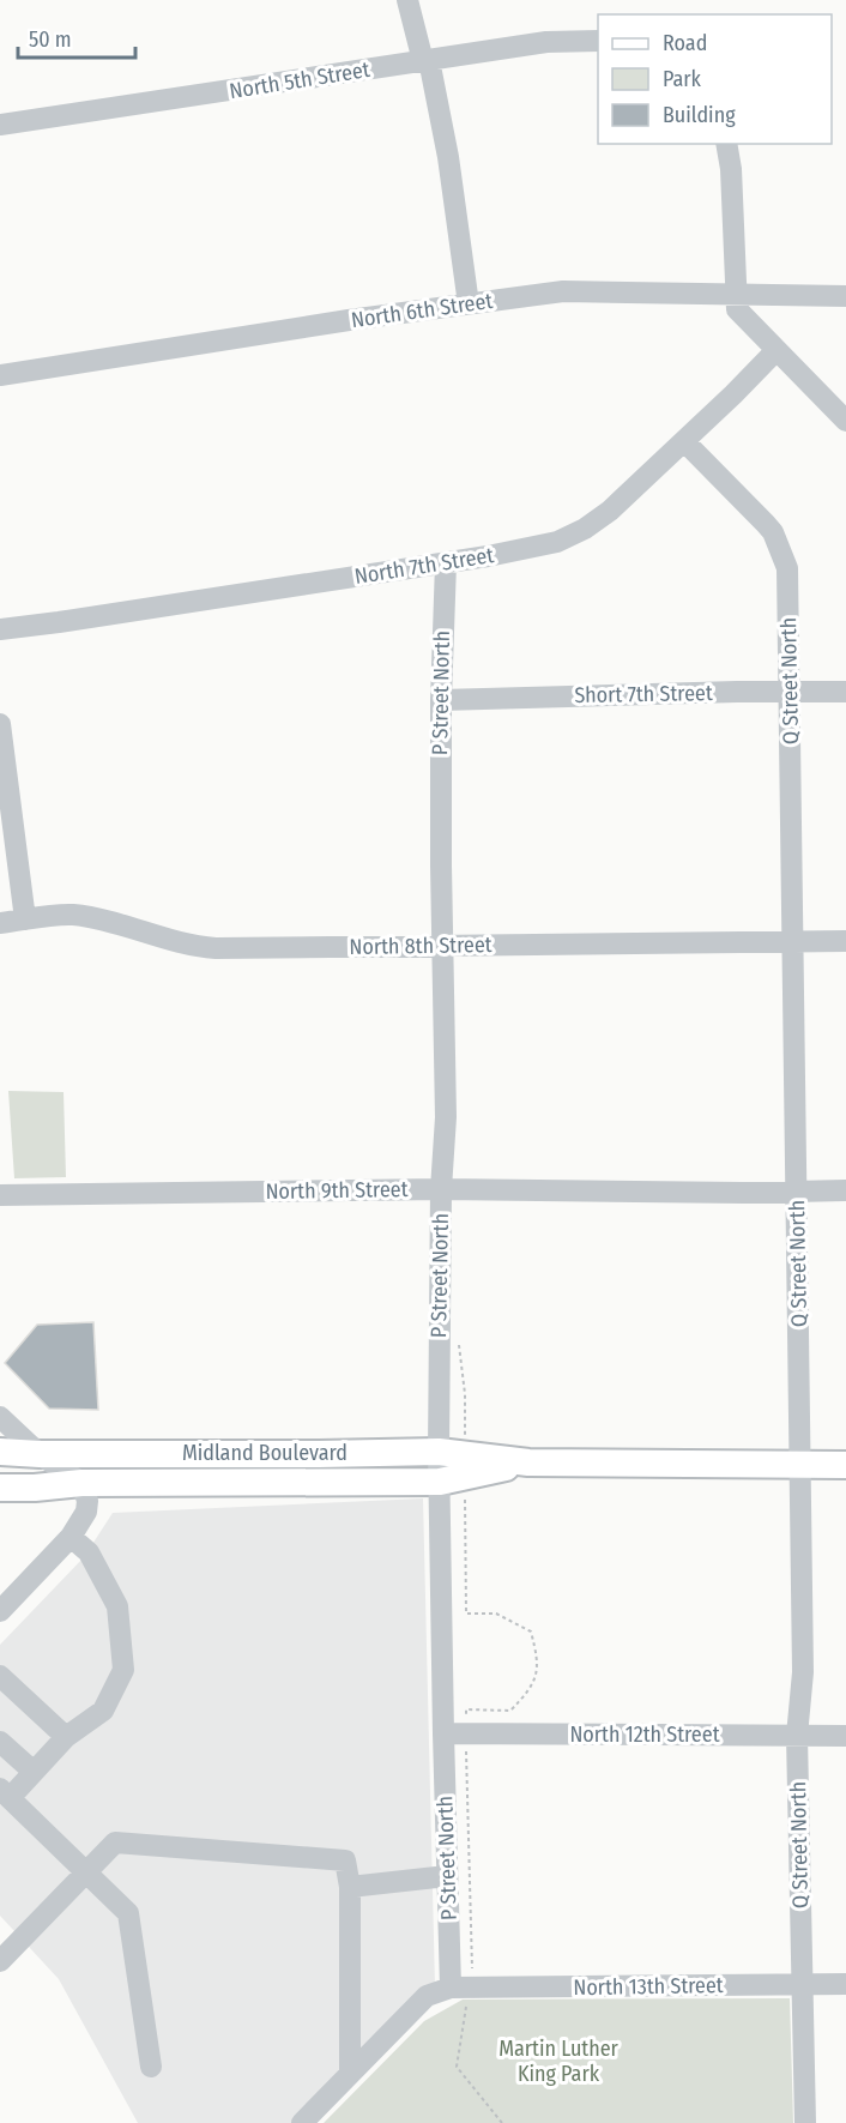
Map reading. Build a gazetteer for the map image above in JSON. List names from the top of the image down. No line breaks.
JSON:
{"streets":{"main road":["Midland Boulevard"],"street":["North 5th Street","North 6th Street","North 7th Street","Q Street North","P Street North","Short 7th Street","North 8th Street","North 9th Street","North 12th Street","North 13th Street"]},"crossings":[["North 7th Street","Q Street North"],["North 7th Street","P Street North"],["Q Street North","Short 7th Street"],["Q Street North","North 8th Street"],["Q Street North","North 9th Street"],["Q Street North","Midland Boulevard"],["Q Street North","North 12th Street"],["Q Street North","North 13th Street"],["P Street North","Short 7th Street"],["P Street North","North 8th Street"],["P Street North","North 9th Street"],["P Street North","Midland Boulevard"],["P Street North","North 12th Street"],["P Street North","North 13th Street"]],"parks":["Martin Luther King Park"],"legend":["Road","Park","Building"],"scale_bar":"50 m"}
